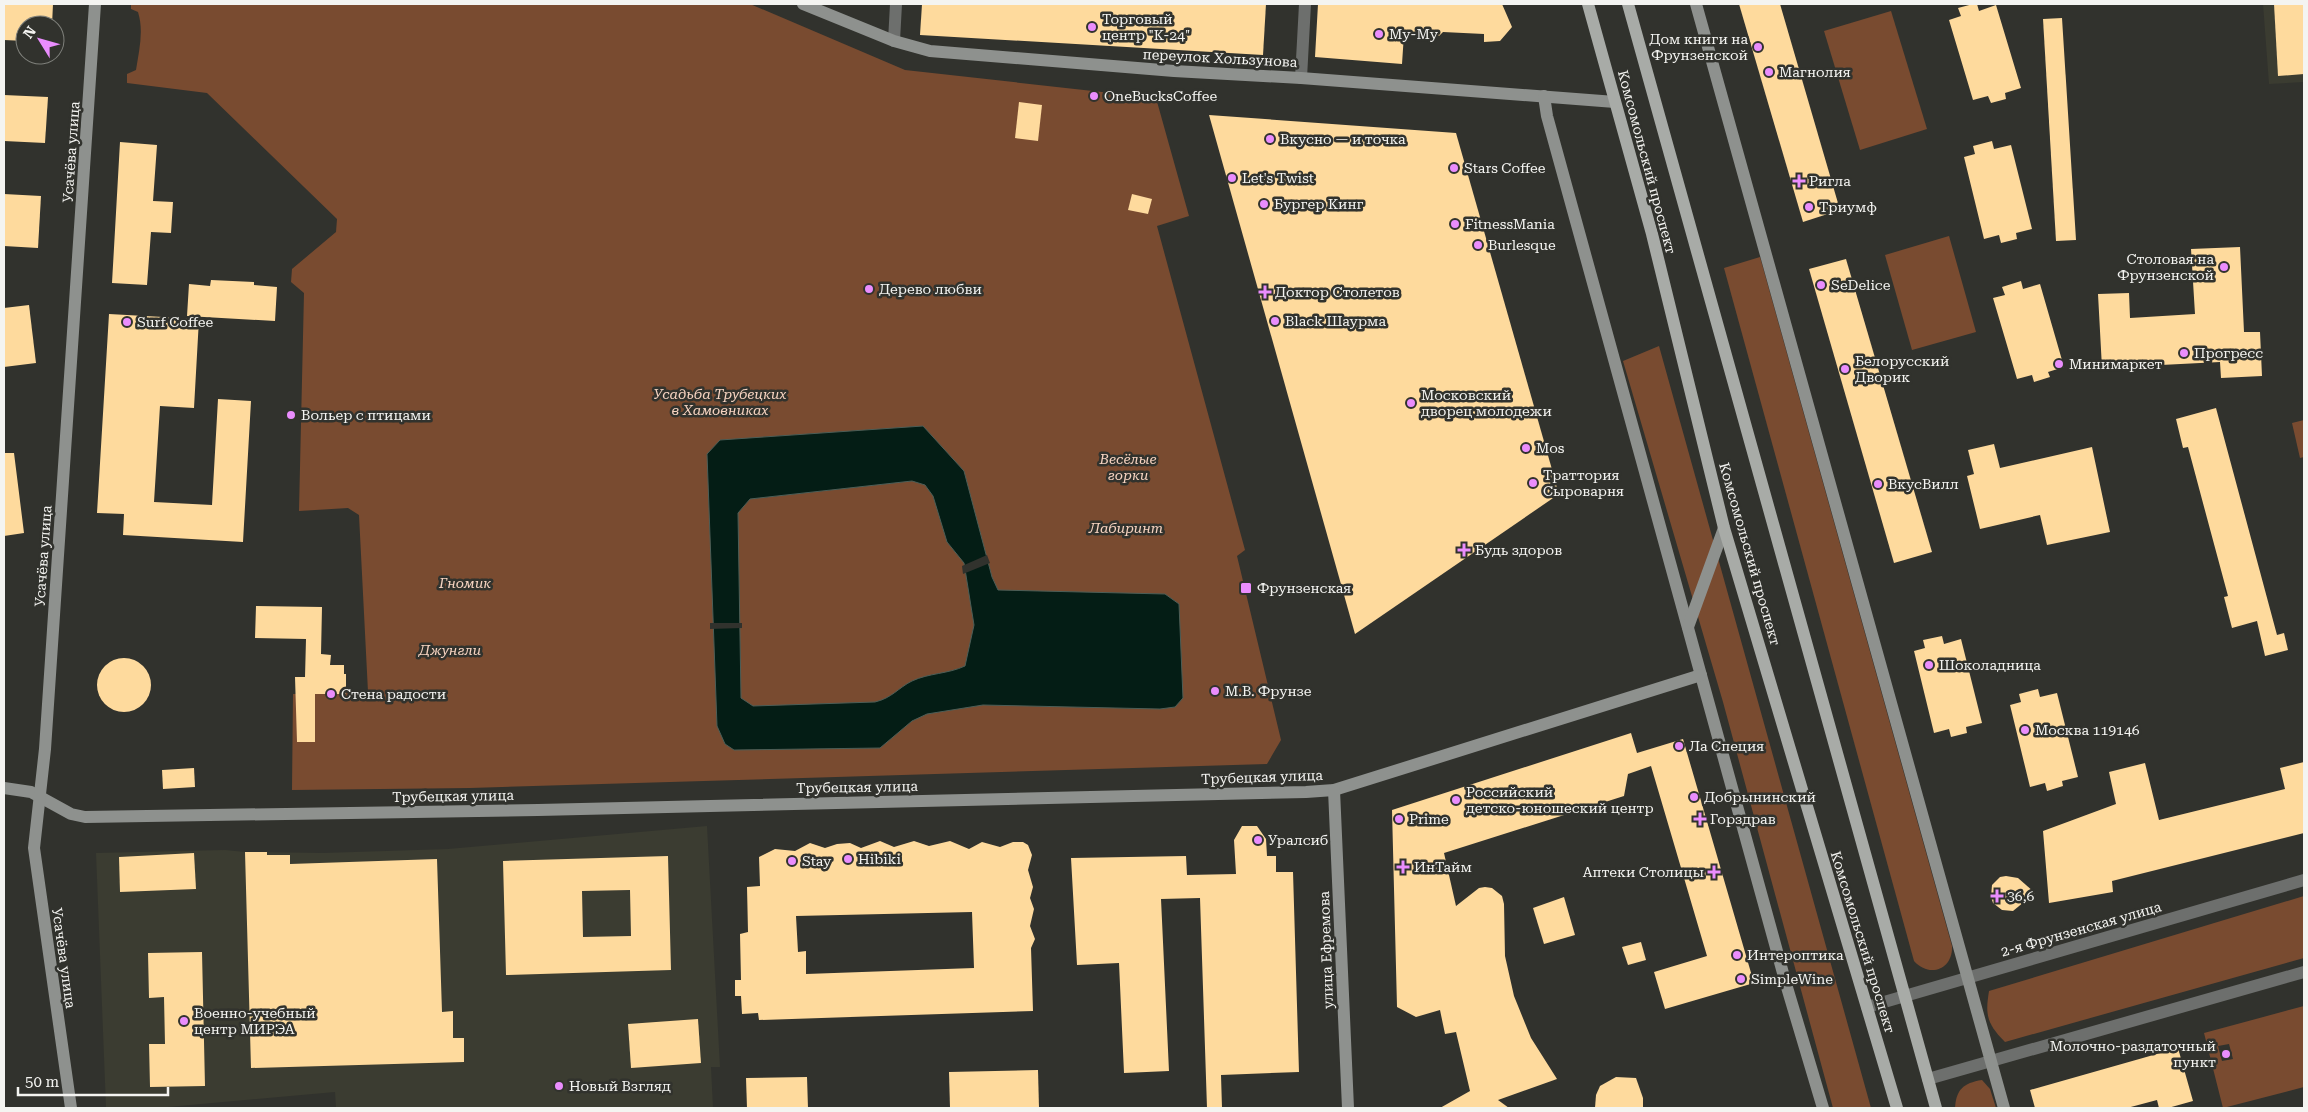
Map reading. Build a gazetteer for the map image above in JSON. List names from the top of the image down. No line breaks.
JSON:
{"streets":{"main road":["Комсомольский проспект"],"street":["переулок Хользунова","Усачёва улица","Трубецкая улица","2-я Фрунзенская улица","улица Ефремова"]},"crossings":[["переулок Хользунова","Комсомольский проспект"],["Усачёва улица","Трубецкая улица"],["Комсомольский проспект","2-я Фрунзенская улица"],["Трубецкая улица","улица Ефремова"]],"parks":["Усадьба Трубецких в Хамовниках","Весёлые горки","Лабиринт","Гномик","Джунгли"],"places":{"other":["Торговый центр \"К-24\"","Му-Му","Дом книги на Фрунзенской","Магнолия","OneBucksCoffee","Вкусно — и точка","Stars Coffee","Let's Twist","Бургер Кинг","Триумф","FitnessMania","Burlesque","Столовая на Фрунзенской","SeDelice","Дерево любви","Black Шаурма","Surf Coffee","Прогресс","Минимаркет","Белорусский Дворик","Московский дворец молодежи","Вольер с птицами","Mos","Траттория Сыроварня","ВкусВилл","Шоколадница","М.В. Фрунзе","Стена радости","Москва 119146","Ла Специя","Добрынинский","Российский детско-юношеский центр","Prime","Уралсиб","Hibiki","Stay","Интероптика","SimpleWine","Военно-учебный центр МИРЭА","Молочно-раздаточный пункт","Новый Взгляд"],"health":["Ригла","Доктор Столетов","Будь здоров","Горздрав","ИнТайм","Аптеки Столицы","36,6"],"transit":["Фрунзенская"]},"scale_bar":"50 m","north":"top left"}
